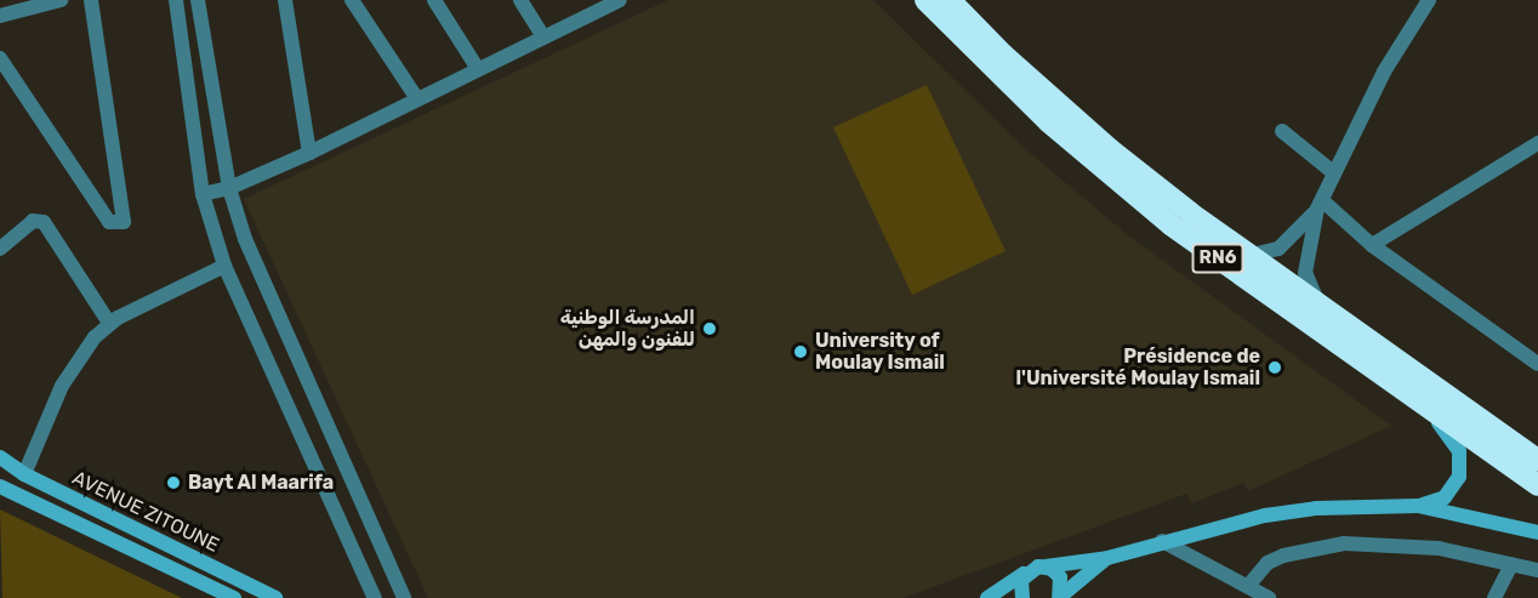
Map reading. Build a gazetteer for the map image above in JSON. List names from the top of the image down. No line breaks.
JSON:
{"streets":{"highway":["RN6"],"street":["AVENUE ZITOUNE"]},"places":["المدرسة الوطنية للفنون والمهن","University of Moulay Ismail","Présidence de l'Université Moulay Ismail","Bayt Al Maarifa"]}
